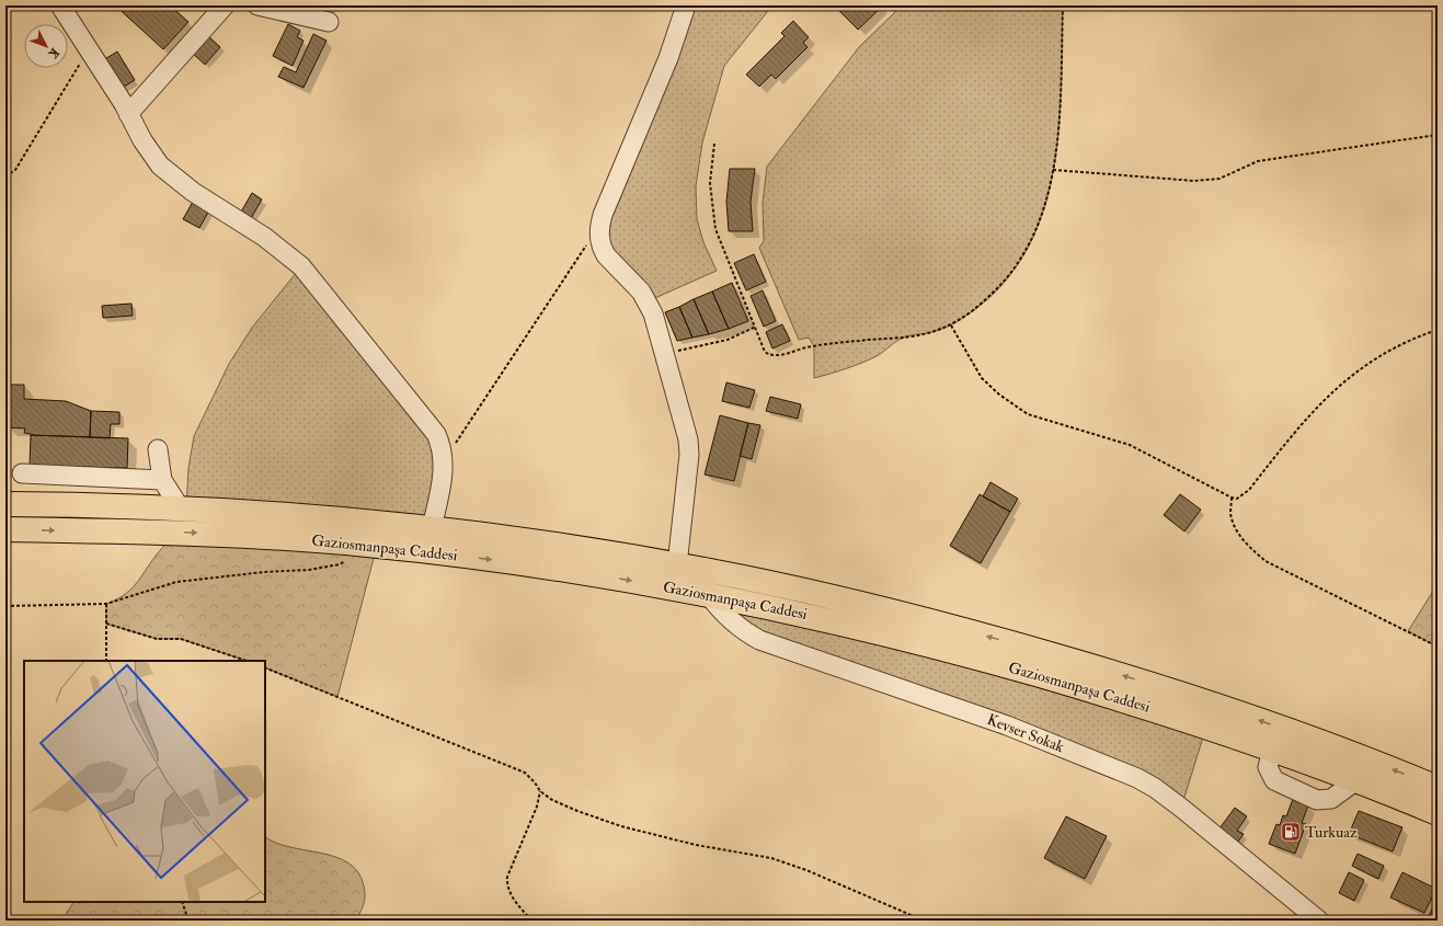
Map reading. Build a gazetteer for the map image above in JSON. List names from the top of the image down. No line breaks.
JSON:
{"streets":{"highway":["Gaziosmanpaşa Caddesi"],"street":["Kevser Sokak"]},"crossings":[["Gaziosmanpaşa Caddesi","Kevser Sokak"]],"places":{"fuel station":["Turkuaz"]},"north":"bottom right"}
